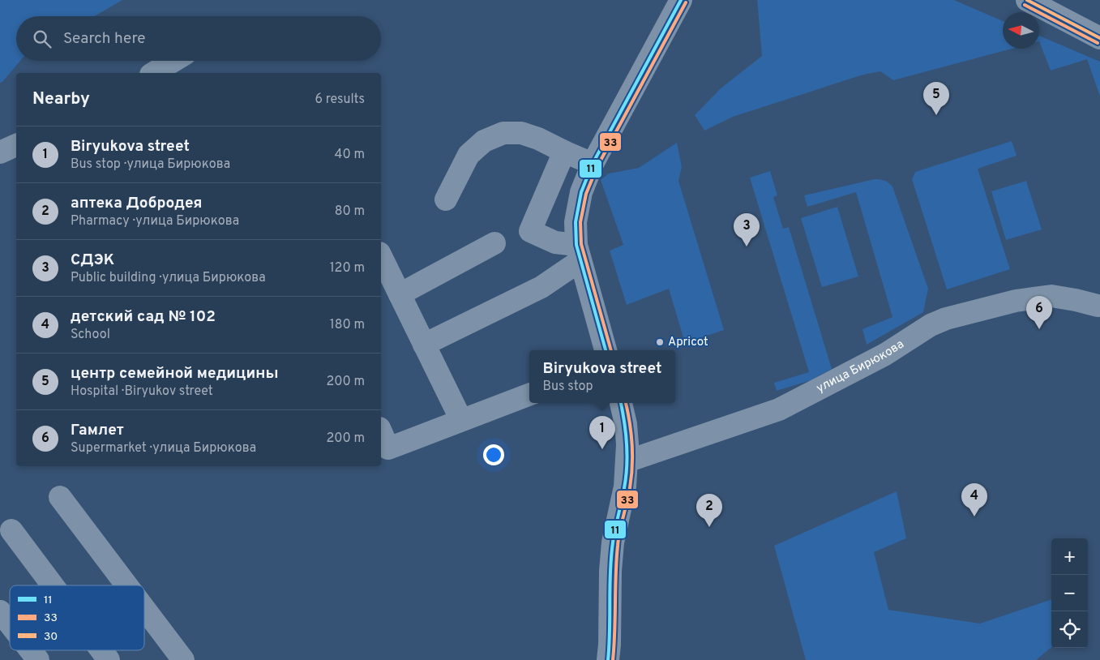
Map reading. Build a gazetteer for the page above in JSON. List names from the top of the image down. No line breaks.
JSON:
{"streets":{"street":["улица Бирюкова"]},"places":["Apricot"],"lines":["transit line 11","transit line 30","transit line 33"],"legend":["11","33","30"],"north":"left","page":{"search":"Search here","heading":["Nearby","6 results"],"pins":["5","3","6","1","4","2"],"list":[{"mark":"1","name":"Biryukova street","note":"Bus stop · улица Бирюкова","value":"40 m"},{"mark":"2","name":"аптека Добродея","note":"Pharmacy · улица Бирюкова","value":"80 m"},{"mark":"3","name":"СДЭК","note":"Public building · улица Бирюкова","value":"120 m"},{"mark":"4","name":"детский сад № 102","note":"School","value":"180 m"},{"mark":"5","name":"центр семейной медицины","note":"Hospital · Biryukov street","value":"200 m"},{"mark":"6","name":"Гамлет","note":"Supermarket · улица Бирюкова","value":"200 m"}],"popup":["Biryukova street","Bus stop"],"map_buttons":["+","−"]}}
